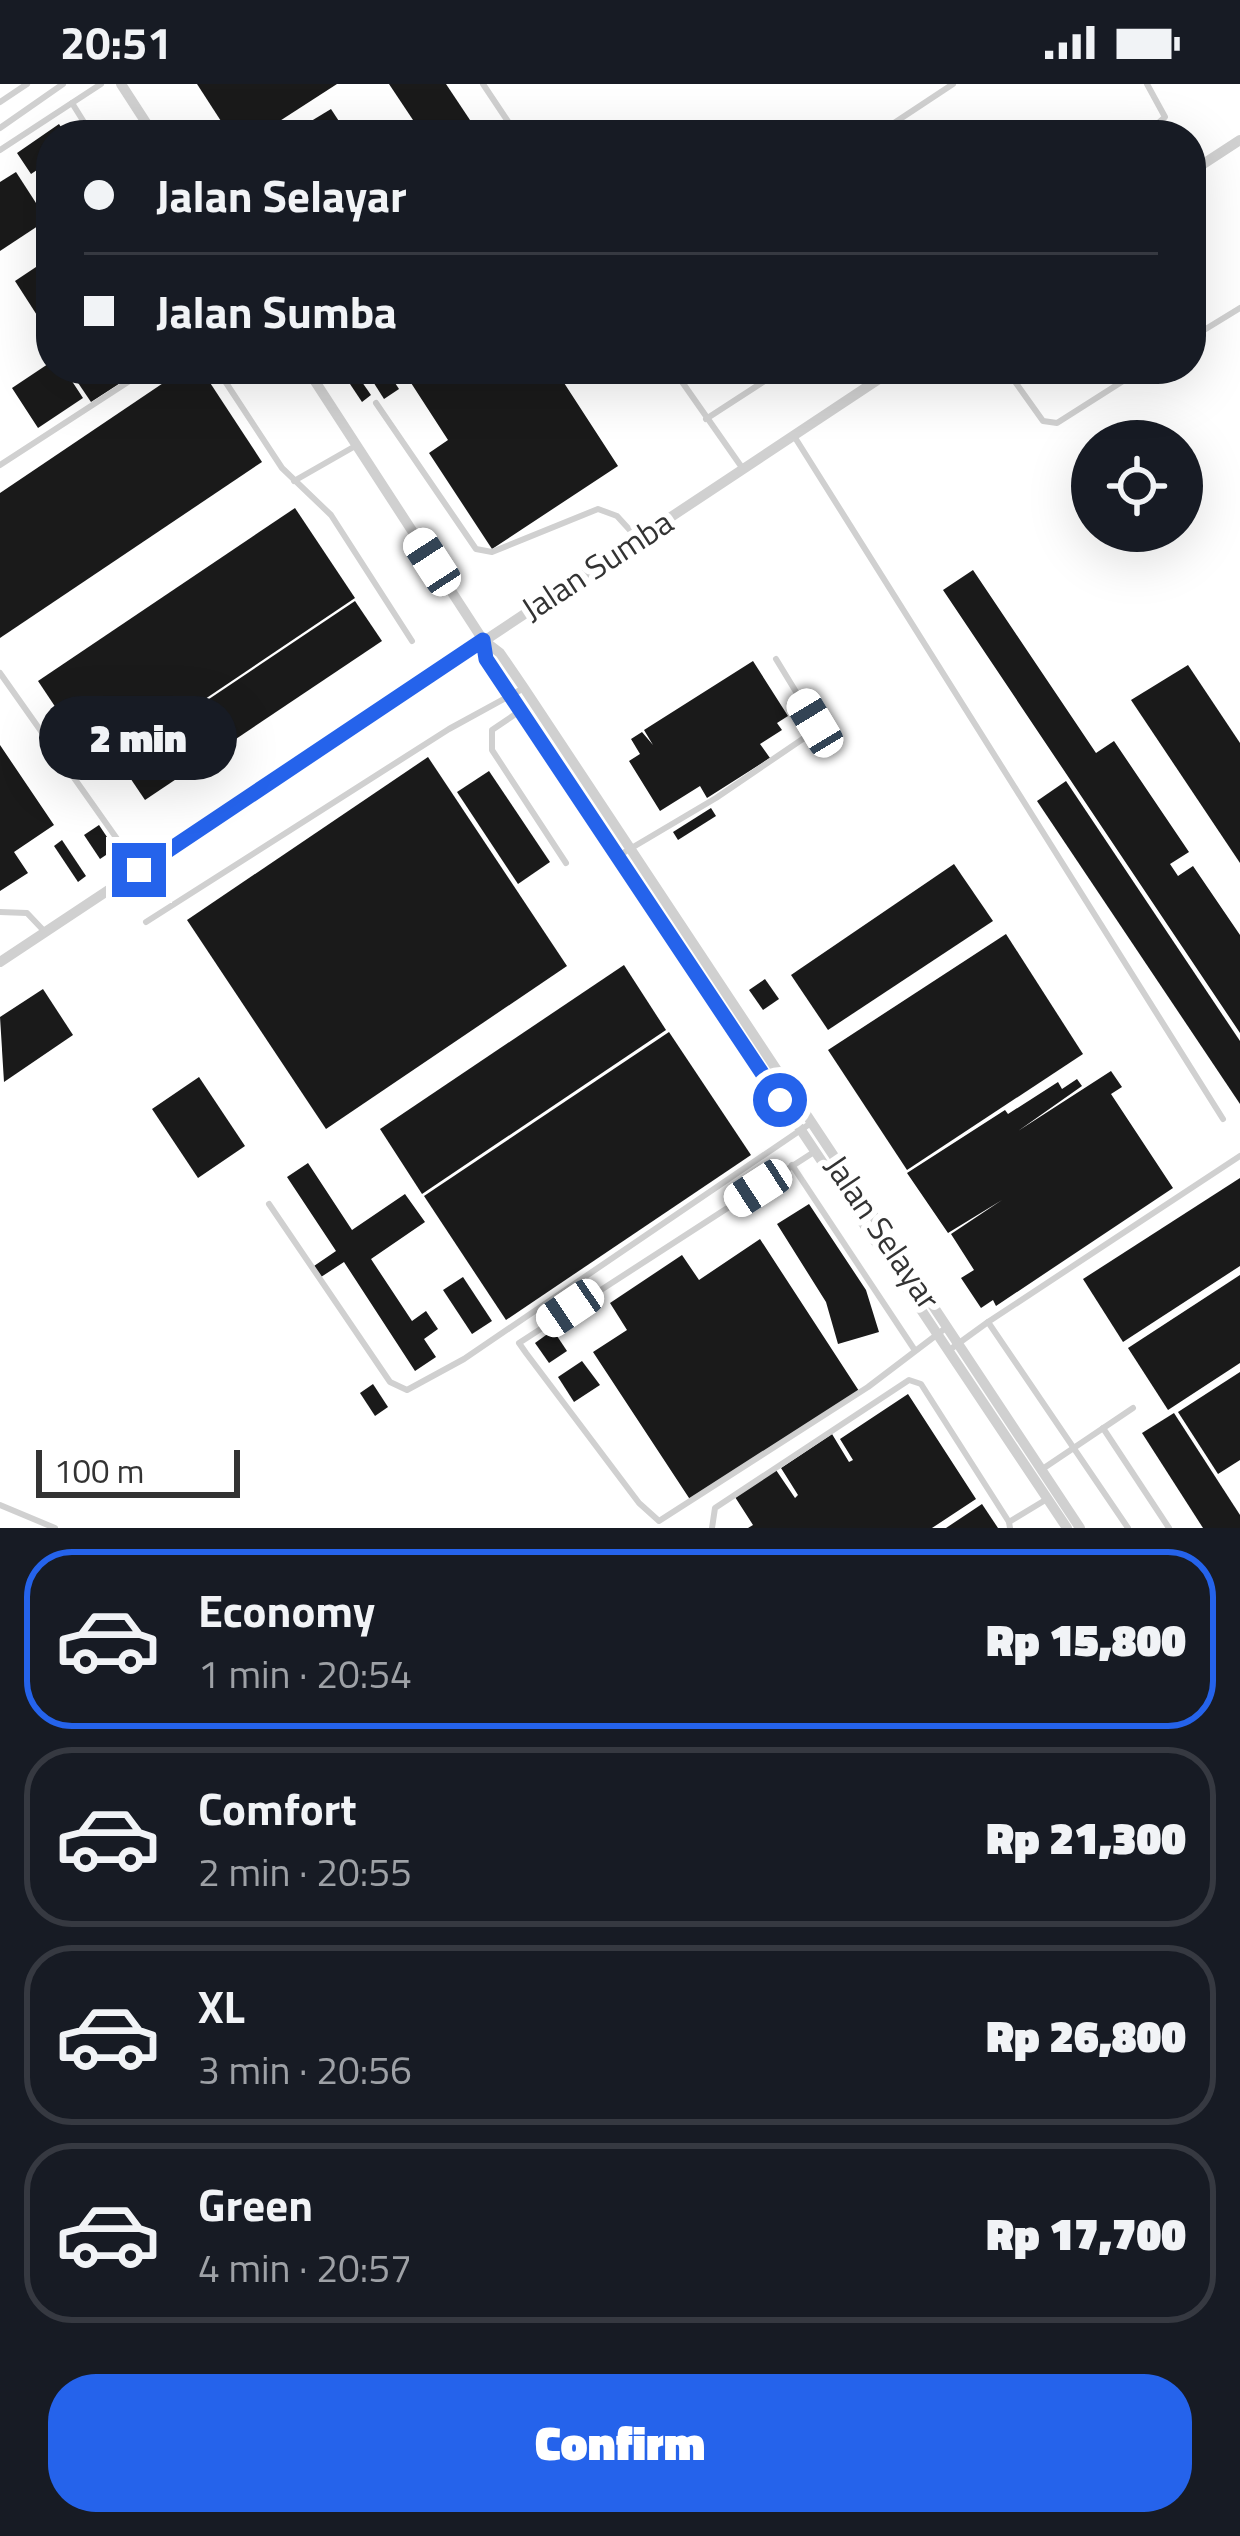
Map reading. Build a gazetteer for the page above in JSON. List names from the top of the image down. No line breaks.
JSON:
{"streets":{"street":["Jalan Sumba","Jalan Selayar"]},"crossings":[["Jalan Sumba","Jalan Selayar"]],"scale_bar":"100 m","page":{"status":"20:51","banner":["Jalan Selayar","Jalan Sumba"],"bubble":"2 min","scale":"100 m","list":[{"name":"Economy","note":"1 min · 20:54","value":"Rp 15,800"},{"name":"Comfort","note":"2 min · 20:55","value":"Rp 21,300"},{"name":"XL","note":"3 min · 20:56","value":"Rp 26,800"},{"name":"Green","note":"4 min · 20:57","value":"Rp 17,700"}],"buttons":"Confirm"}}
